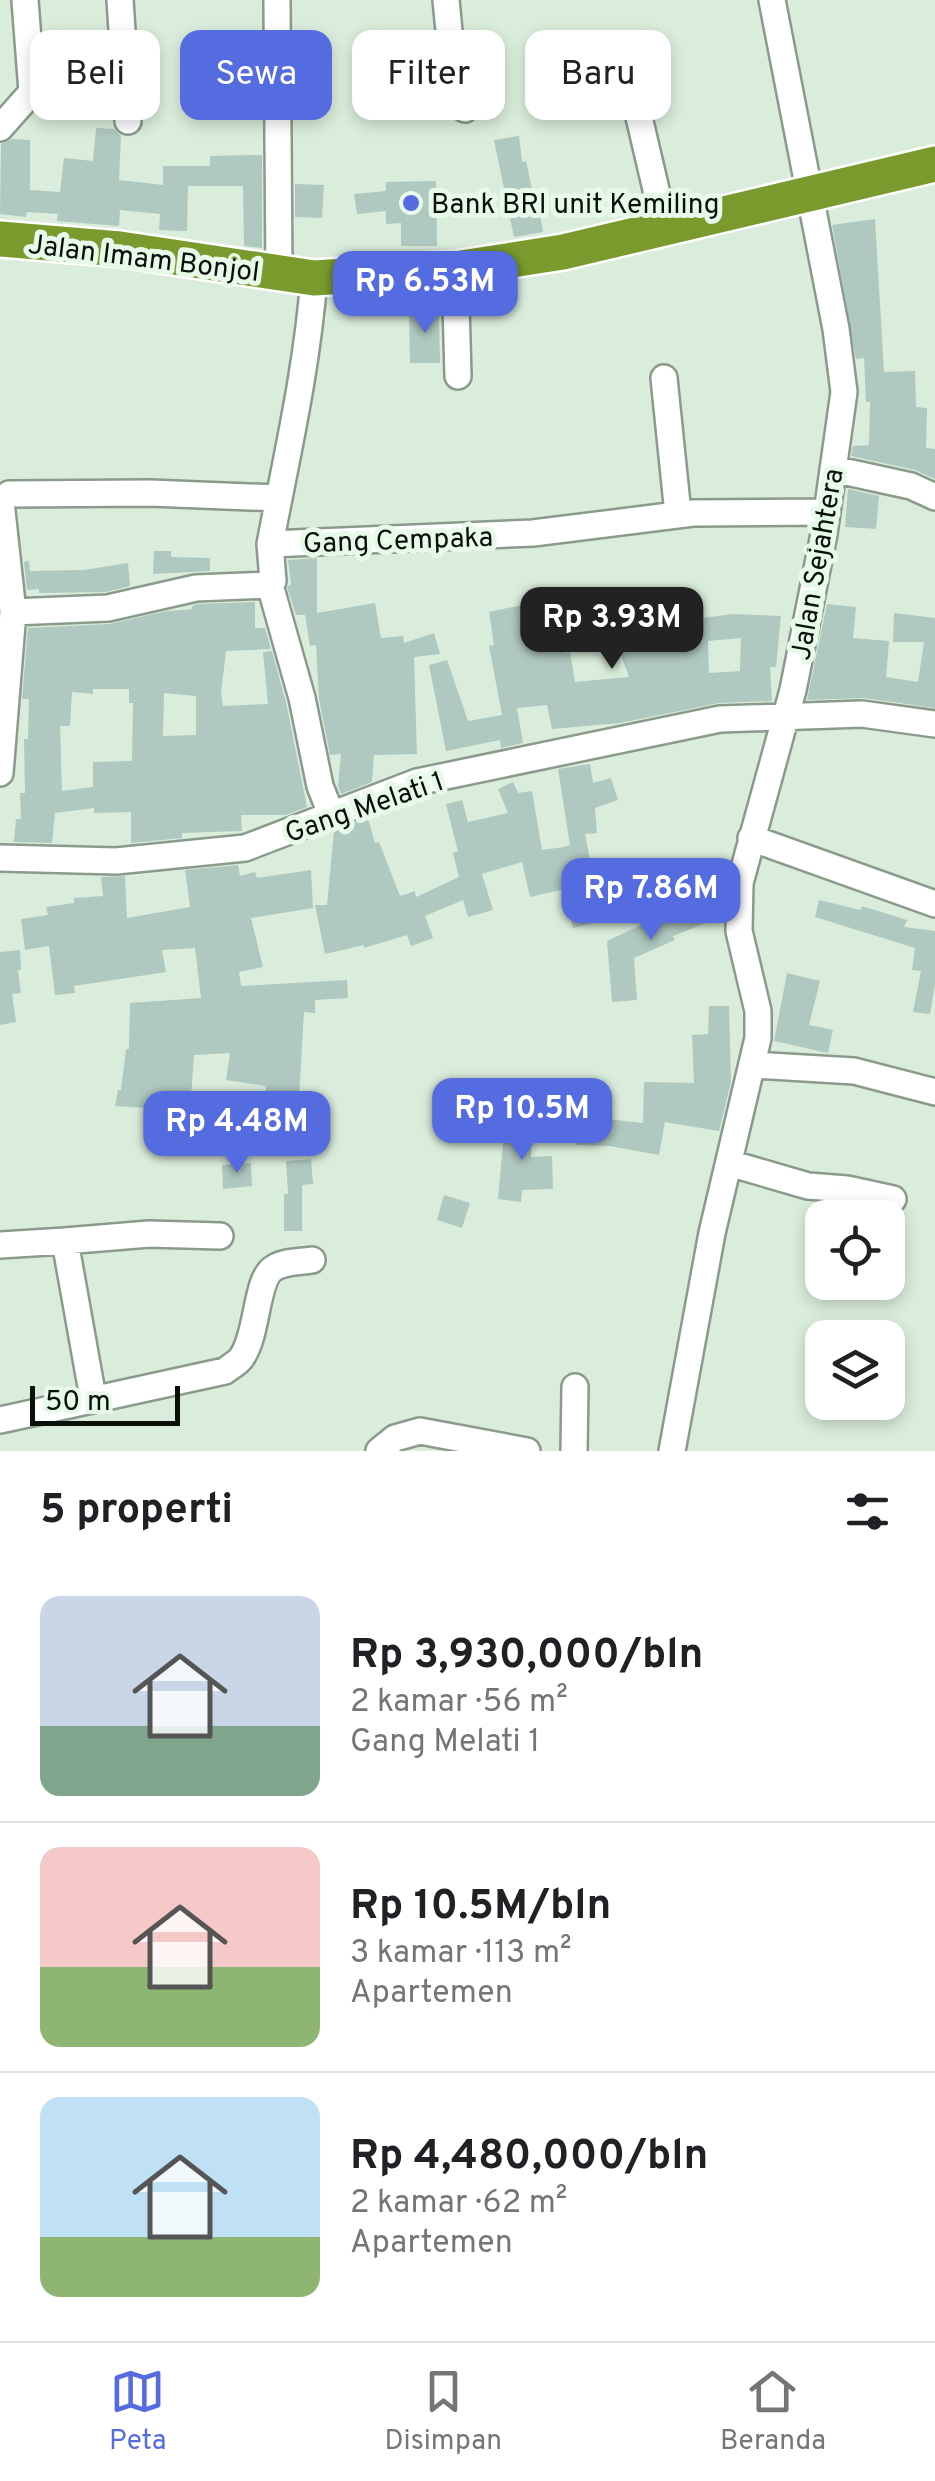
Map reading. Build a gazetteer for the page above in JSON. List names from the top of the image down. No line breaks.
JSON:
{"streets":{"highway":["Jalan Imam Bonjol"],"street":["Gang Cempaka","Jalan Sejahtera","Gang Melati 1"]},"crossings":[["Jalan Imam Bonjol","Jalan Sejahtera"],["Gang Cempaka","Jalan Sejahtera"],["Gang Cempaka","Gang Melati 1"],["Jalan Sejahtera","Gang Melati 1"]],"places":["Bank BRI unit Kemiling"],"scale_bar":"50 m","page":{"chip":["Beli","Sewa","Filter","Baru"],"price":["Rp 6.53M","Rp 3.93M","Rp 7.86M","Rp 10.5M","Rp 4.48M"],"scale":"50 m","heading":"5 properti","list":[{"name":"Rp 3,930,000/bln","note":"2 kamar · 56 m² · Gang Melati 1"},{"name":"Rp 10.5M/bln","note":"3 kamar · 113 m² · Apartemen"},{"name":"Rp 4,480,000/bln","note":"2 kamar · 62 m² · Apartemen"}],"tabs":["Peta","Disimpan","Beranda"]}}
